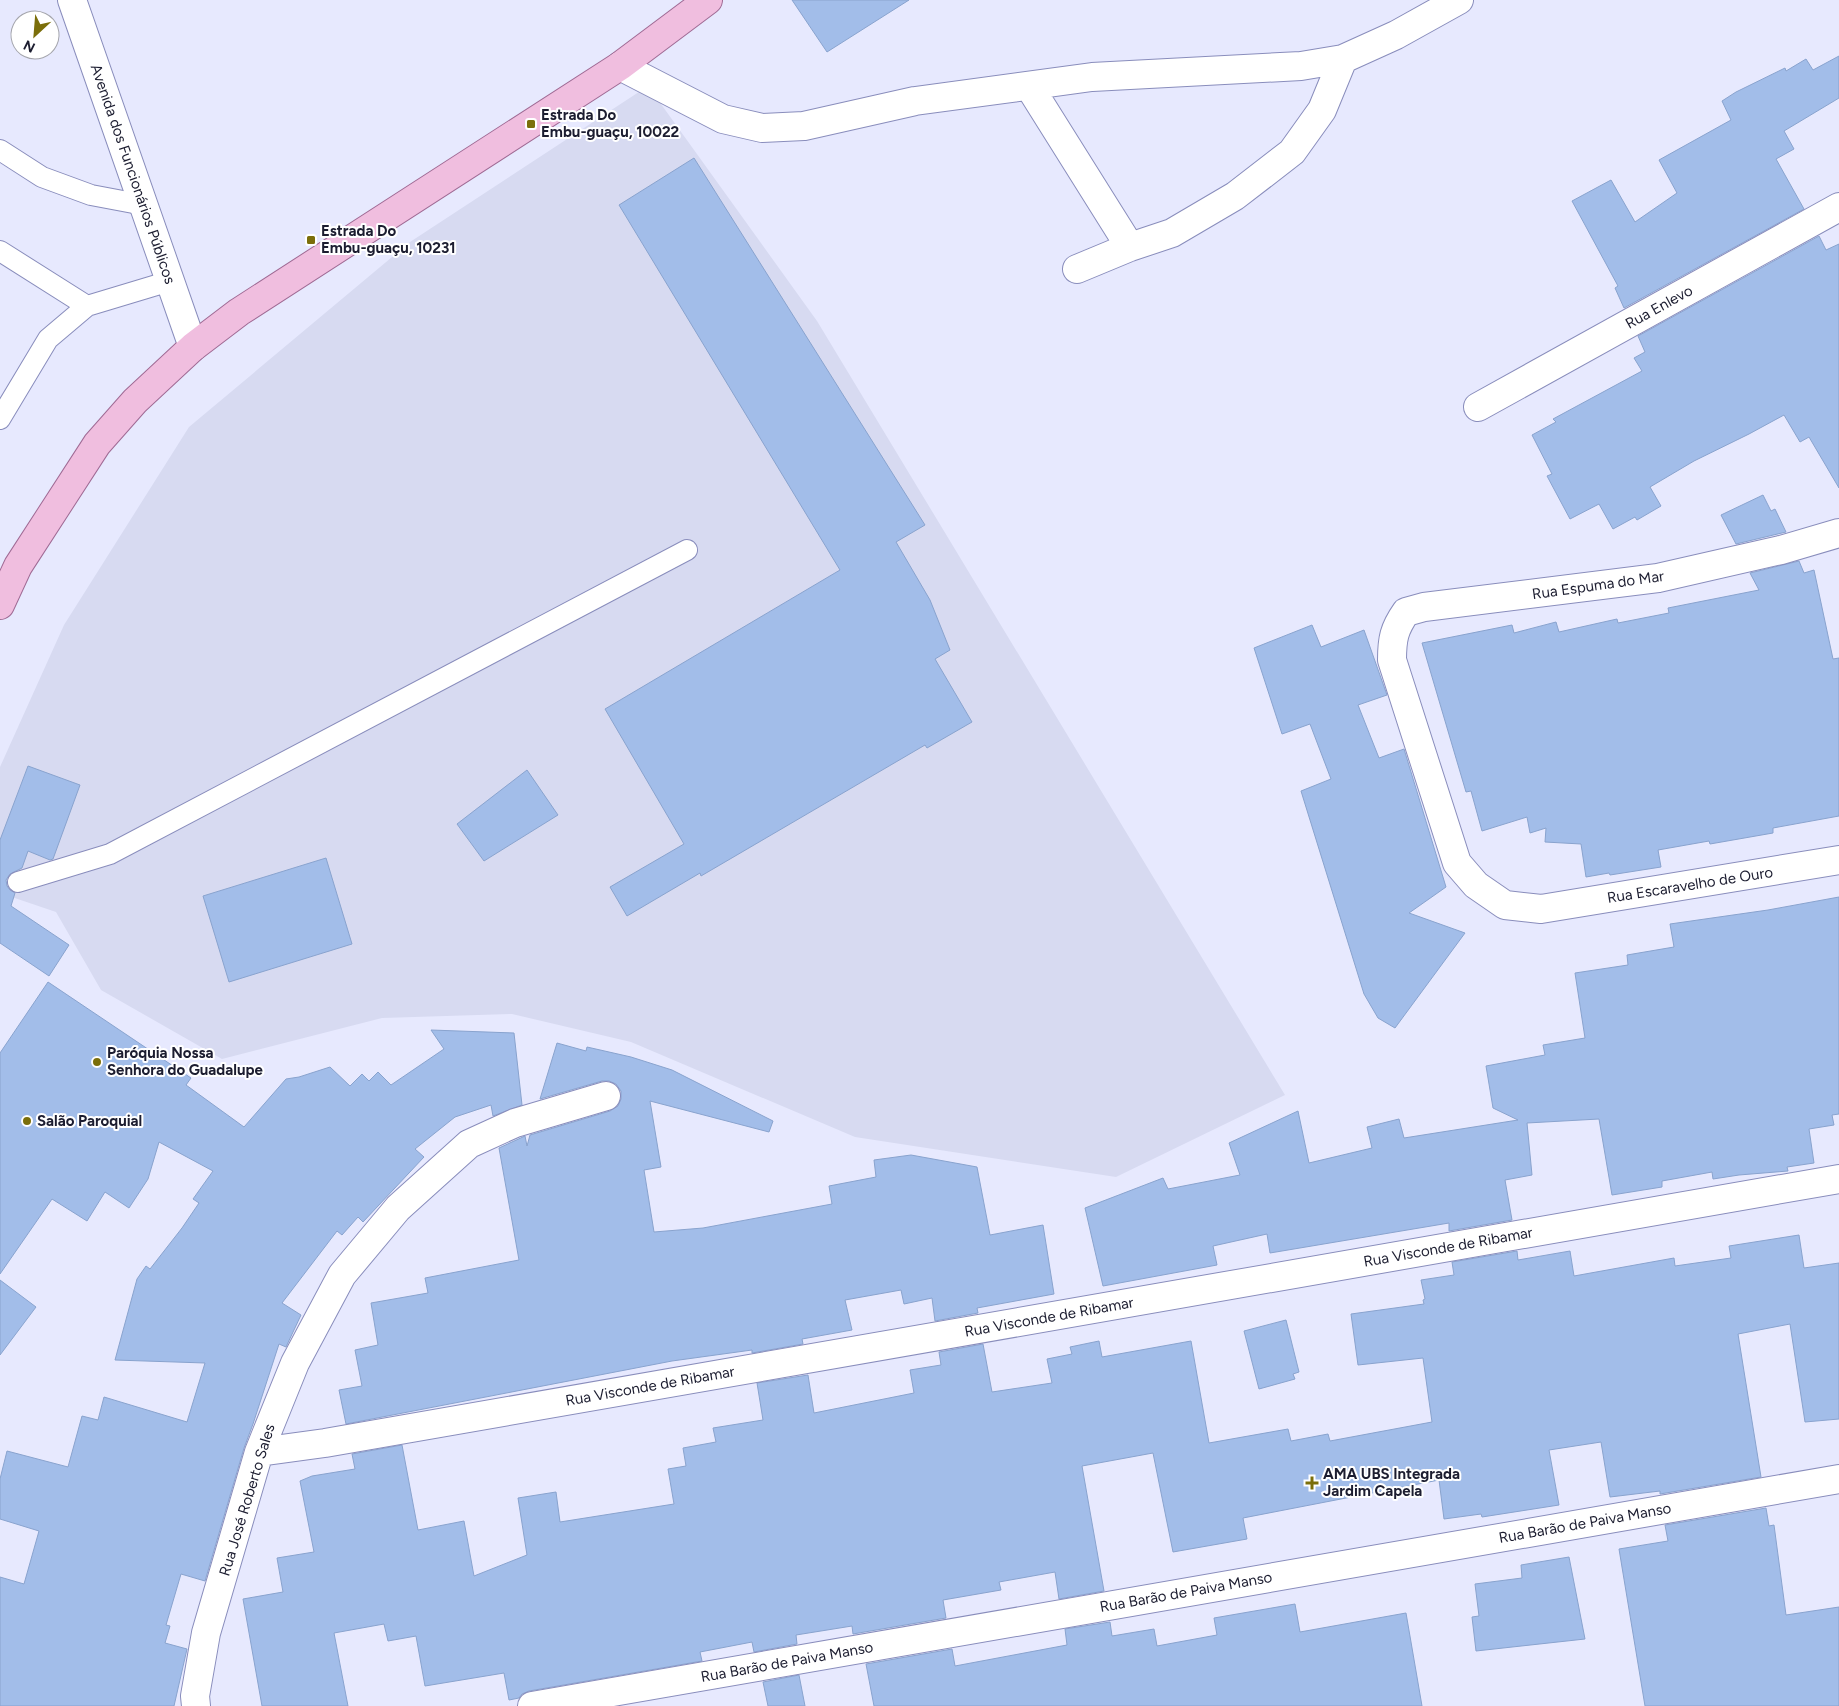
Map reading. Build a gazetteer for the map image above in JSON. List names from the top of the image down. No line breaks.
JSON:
{"streets":{"street":["Avenida dos Funcionários Públicos","Rua Enlevo","Rua Espuma do Mar","Rua Escaravelho de Ouro","Rua Visconde de Ribamar","Rua José Roberto Sales","Rua Barão de Paiva Manso"]},"crossings":[["Rua Espuma do Mar","Rua Escaravelho de Ouro"],["Rua Visconde de Ribamar","Rua José Roberto Sales"]],"places":{"transit":["Estrada Do Embu-guaçu, 10022","Estrada Do Embu-guaçu, 10231"],"other":["Paróquia Nossa Senhora do Guadalupe","Salão Paroquial"],"health":["AMA UBS Integrada Jardim Capela"]},"north":"bottom left"}
